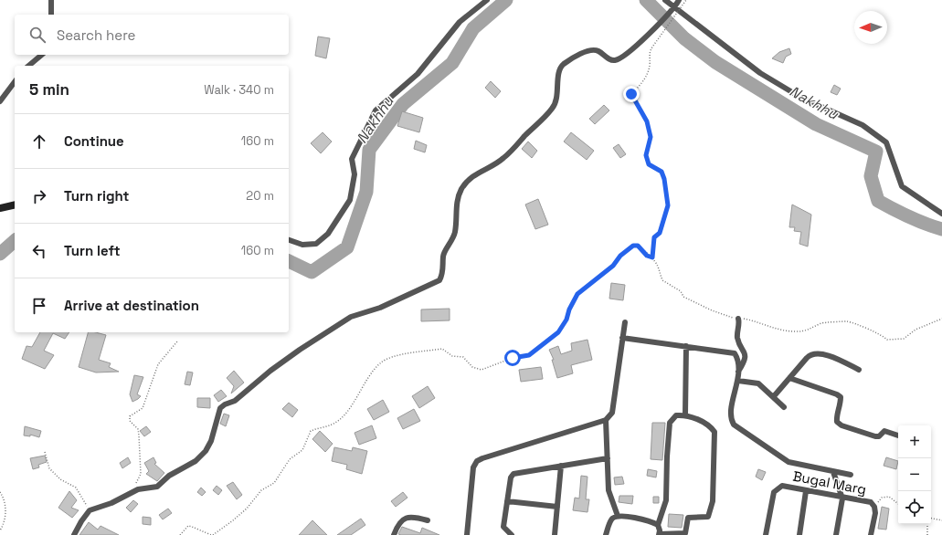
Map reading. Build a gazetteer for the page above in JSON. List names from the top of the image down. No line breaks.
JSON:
{"streets":{"street":["Bugal Marg"]},"water":["Nakhhu"],"north":"left","page":{"search":"Search here","heading":["5 min","Walk · 340 m"],"list":[["Continue","160 m"],["Turn right","20 m"],["Turn left","160 m"],"Arrive at destination"],"map_buttons":["+","−"]}}
